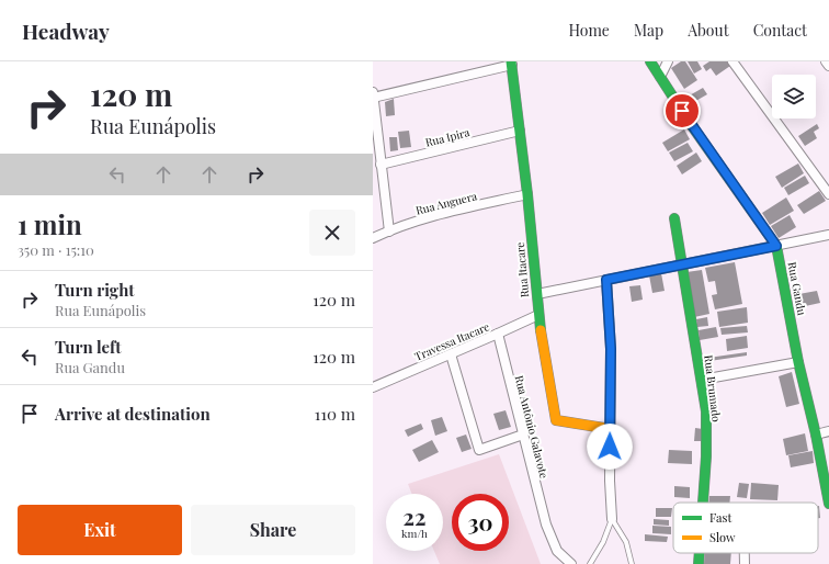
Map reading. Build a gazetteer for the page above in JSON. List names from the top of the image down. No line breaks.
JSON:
{"streets":{"street":["Rua Ipira","Rua Anguera","Rua Itacare","Rua Gandu","Travessa Itacare","Rua Brumado","Rua Antônio Galavote"]},"crossings":[["Rua Ipira","Rua Itacare"],["Rua Anguera","Rua Itacare"],["Rua Itacare","Travessa Itacare"],["Travessa Itacare","Rua Antônio Galavote"]],"legend":["Fast","Slow"],"page":{"header":"Headway","nav":["Home","Map","About","Contact"],"turn":["120 m","Rua Eunápolis"],"heading":["1 min","350 m · 15:10"],"list":[{"name":"Turn right","note":"Rua Eunápolis","value":"120 m"},{"name":"Turn left","note":"Rua Gandu","value":"120 m"},{"name":"Arrive at destination","value":"110 m"}],"speed":"22 km/h","limit":"30","buttons":["Exit","Share"]}}
